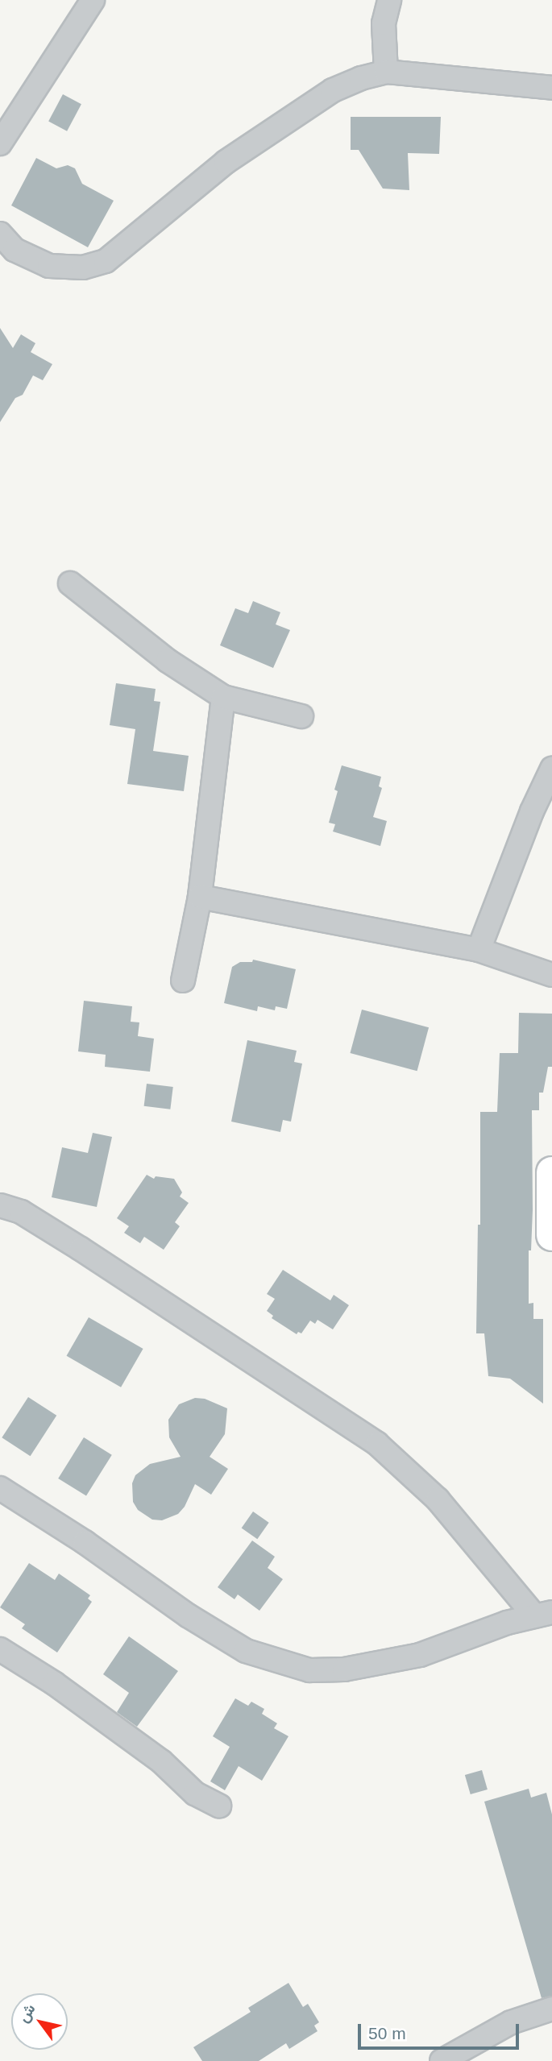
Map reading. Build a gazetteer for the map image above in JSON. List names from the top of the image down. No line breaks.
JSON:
{"scale_bar":"50 m","north":"top left"}
